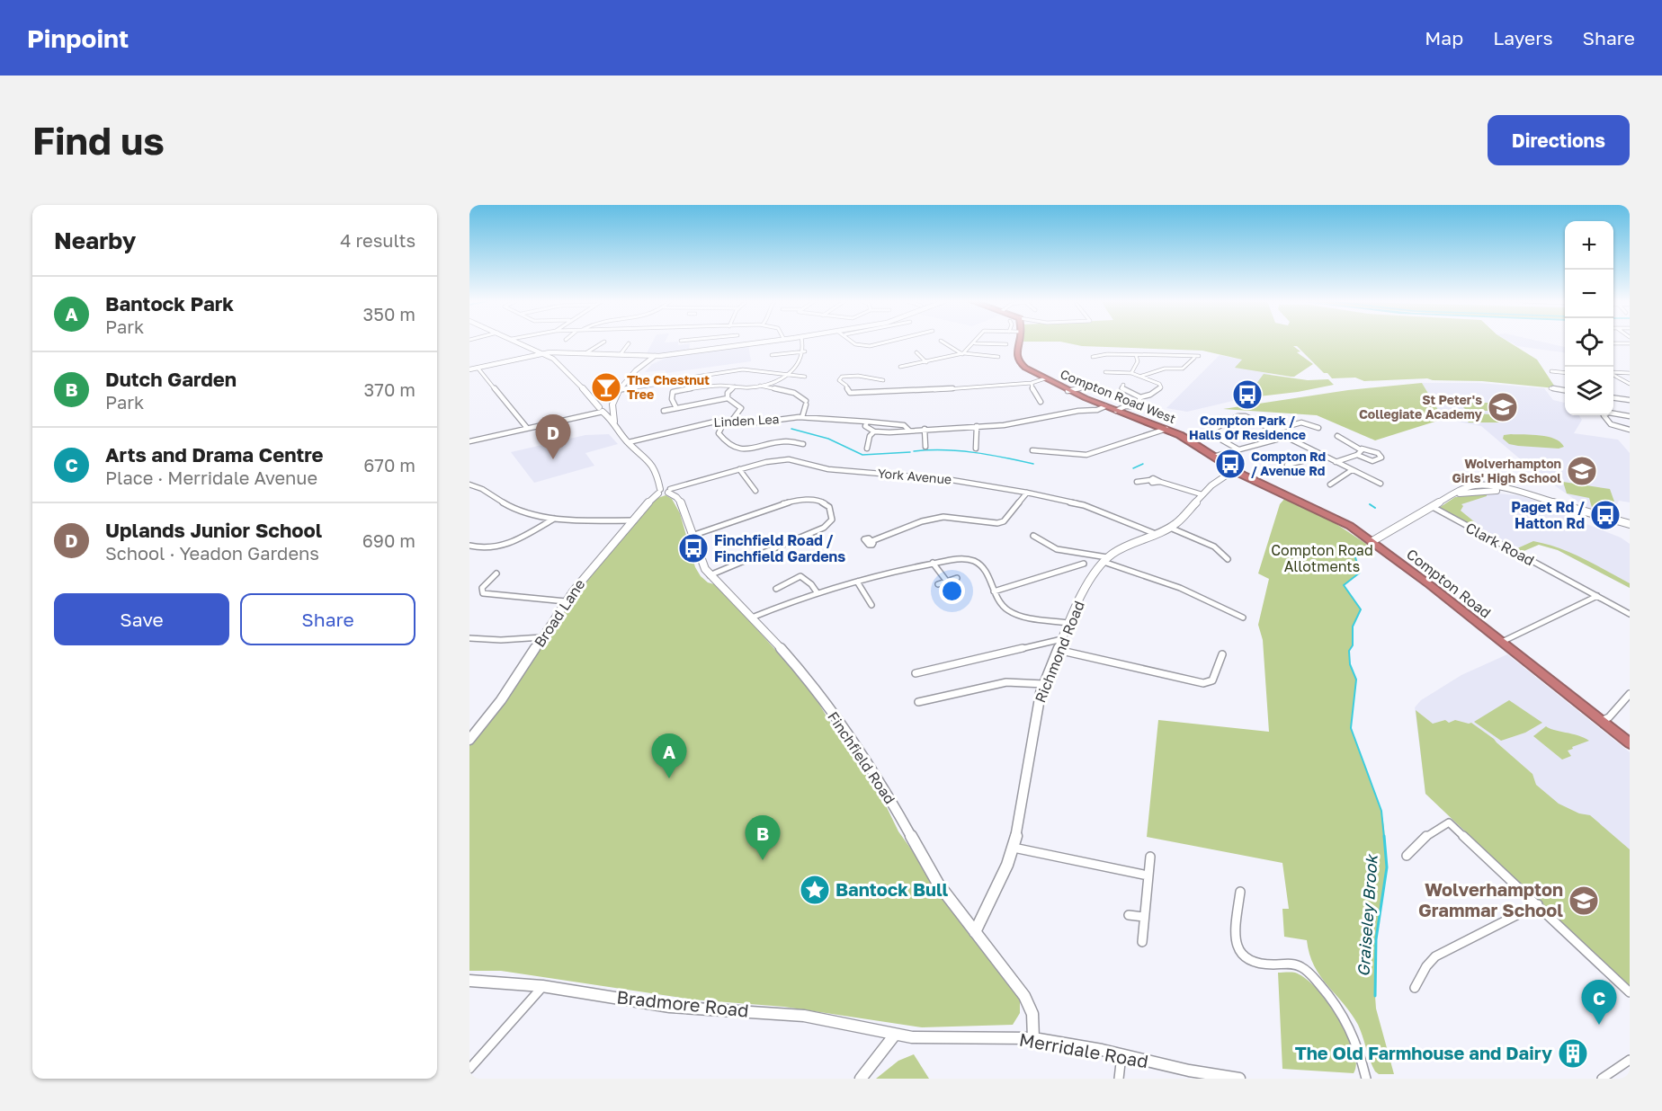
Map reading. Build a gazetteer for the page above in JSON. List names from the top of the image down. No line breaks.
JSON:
{"streets":{"highway":["Compton Road West","Compton Road"],"street":["Linden Lea","York Avenue","Clark Road","Broad Lane","Richmond Road","Finchfield Road","Bradmore Road","Merridale Road"]},"crossings":[["Compton Road West","Linden Lea"],["Compton Road West","Compton Road"],["Compton Road West","Richmond Road"],["York Avenue","Broad Lane"],["York Avenue","Richmond Road"],["York Avenue","Finchfield Road"],["Compton Road","Richmond Road"],["Broad Lane","Finchfield Road"],["Richmond Road","Finchfield Road"],["Finchfield Road","Merridale Road"],["Bradmore Road","Merridale Road"]],"water":["Graiseley Brook"],"parks":["Compton Road Allotments"],"places":{"bar":["The Chestnut Tree"],"bus stop":["Compton Park / Halls Of Residence","Compton Rd / Avenue Rd","Paget Rd / Hatton Rd","Finchfield Road / Finchfield Gardens"],"school or university":["St Peter's Collegiate Academy","Wolverhampton Girls' High School","Wolverhampton Grammar School"],"place":["Bantock Bull"],"building":["The Old Farmhouse and Dairy"]},"page":{"header":"Pinpoint","nav":["Map","Layers","Share"],"buttons":["Directions",["Save","Share"]],"title":"Find us","heading":["Nearby","4 results"],"map_buttons":["+","−"],"list":[{"mark":"A","name":"Bantock Park","note":"Park","value":"350 m"},{"mark":"B","name":"Dutch Garden","note":"Park","value":"370 m"},{"mark":"C","name":"Arts and Drama Centre","note":"Place · Merridale Avenue","value":"670 m"},{"mark":"D","name":"Uplands Junior School","note":"School · Yeadon Gardens","value":"690 m"}],"pins":["D","A","B","C"]}}
